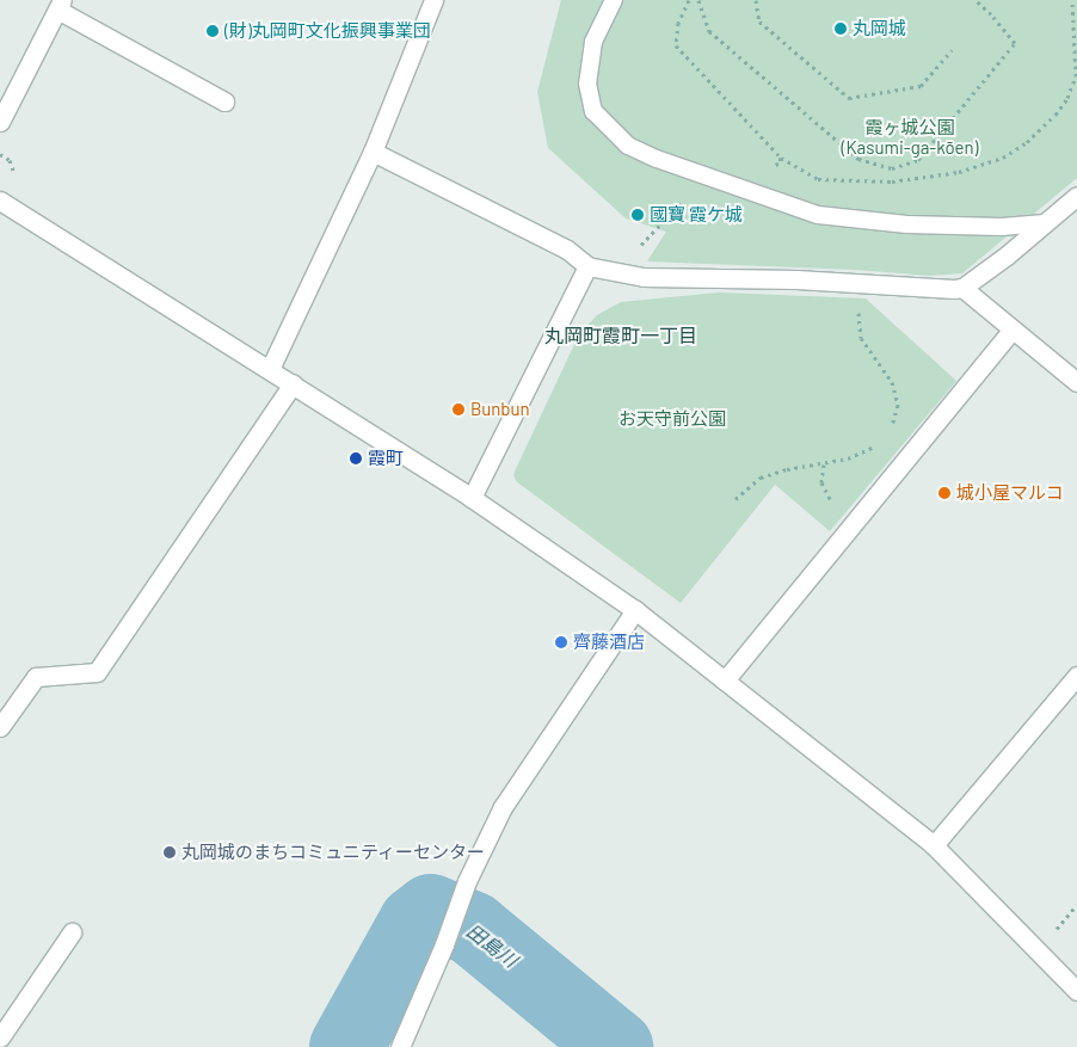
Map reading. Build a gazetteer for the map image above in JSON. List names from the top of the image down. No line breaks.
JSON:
{"districts":["丸岡町霞町一丁目"],"water":["田島川"],"parks":["霞ヶ城公園 (Kasumi-ga-kōen)","お天守前公園"],"places":["丸岡城","(財)丸岡町文化振興事業団","國寶 霞ケ城","Bunbun","霞町","城小屋マルコ","齊藤酒店","丸岡城のまちコミュニティーセンター"]}
